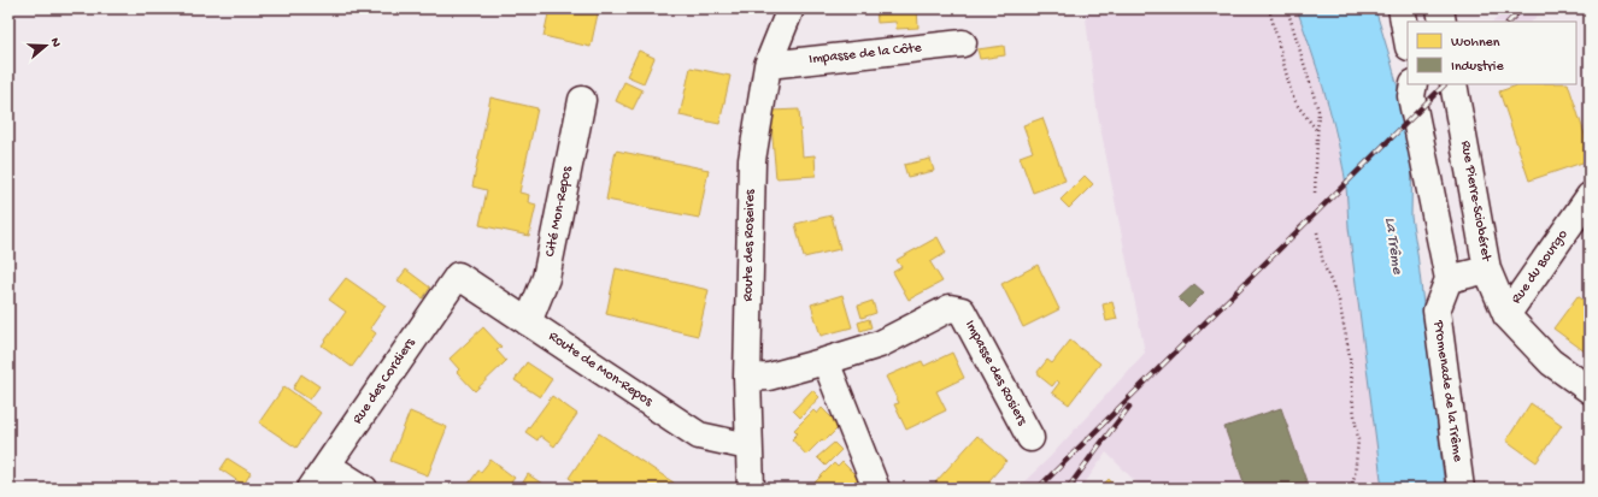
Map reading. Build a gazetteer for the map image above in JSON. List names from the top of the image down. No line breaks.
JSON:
{"streets":{"street":["Impasse de la Côte","Rue Pierre-Sciobéret","Cité Mon-Repos","Route des Roseires","Rue du Bourgo","Route de Mon-Repos","Impasse des Rosiers","Rue des Cordiers","Promenade de la Trême"]},"crossings":[["Impasse de la Côte","Route des Roseires"],["Rue Pierre-Sciobéret","Rue du Bourgo"],["Cité Mon-Repos","Route de Mon-Repos"],["Route des Roseires","Route de Mon-Repos"],["Route des Roseires","Impasse des Rosiers"],["Route de Mon-Repos","Rue des Cordiers"]],"water":["La Trême"],"legend":["Wohnen","Industrie"],"north":"right"}
